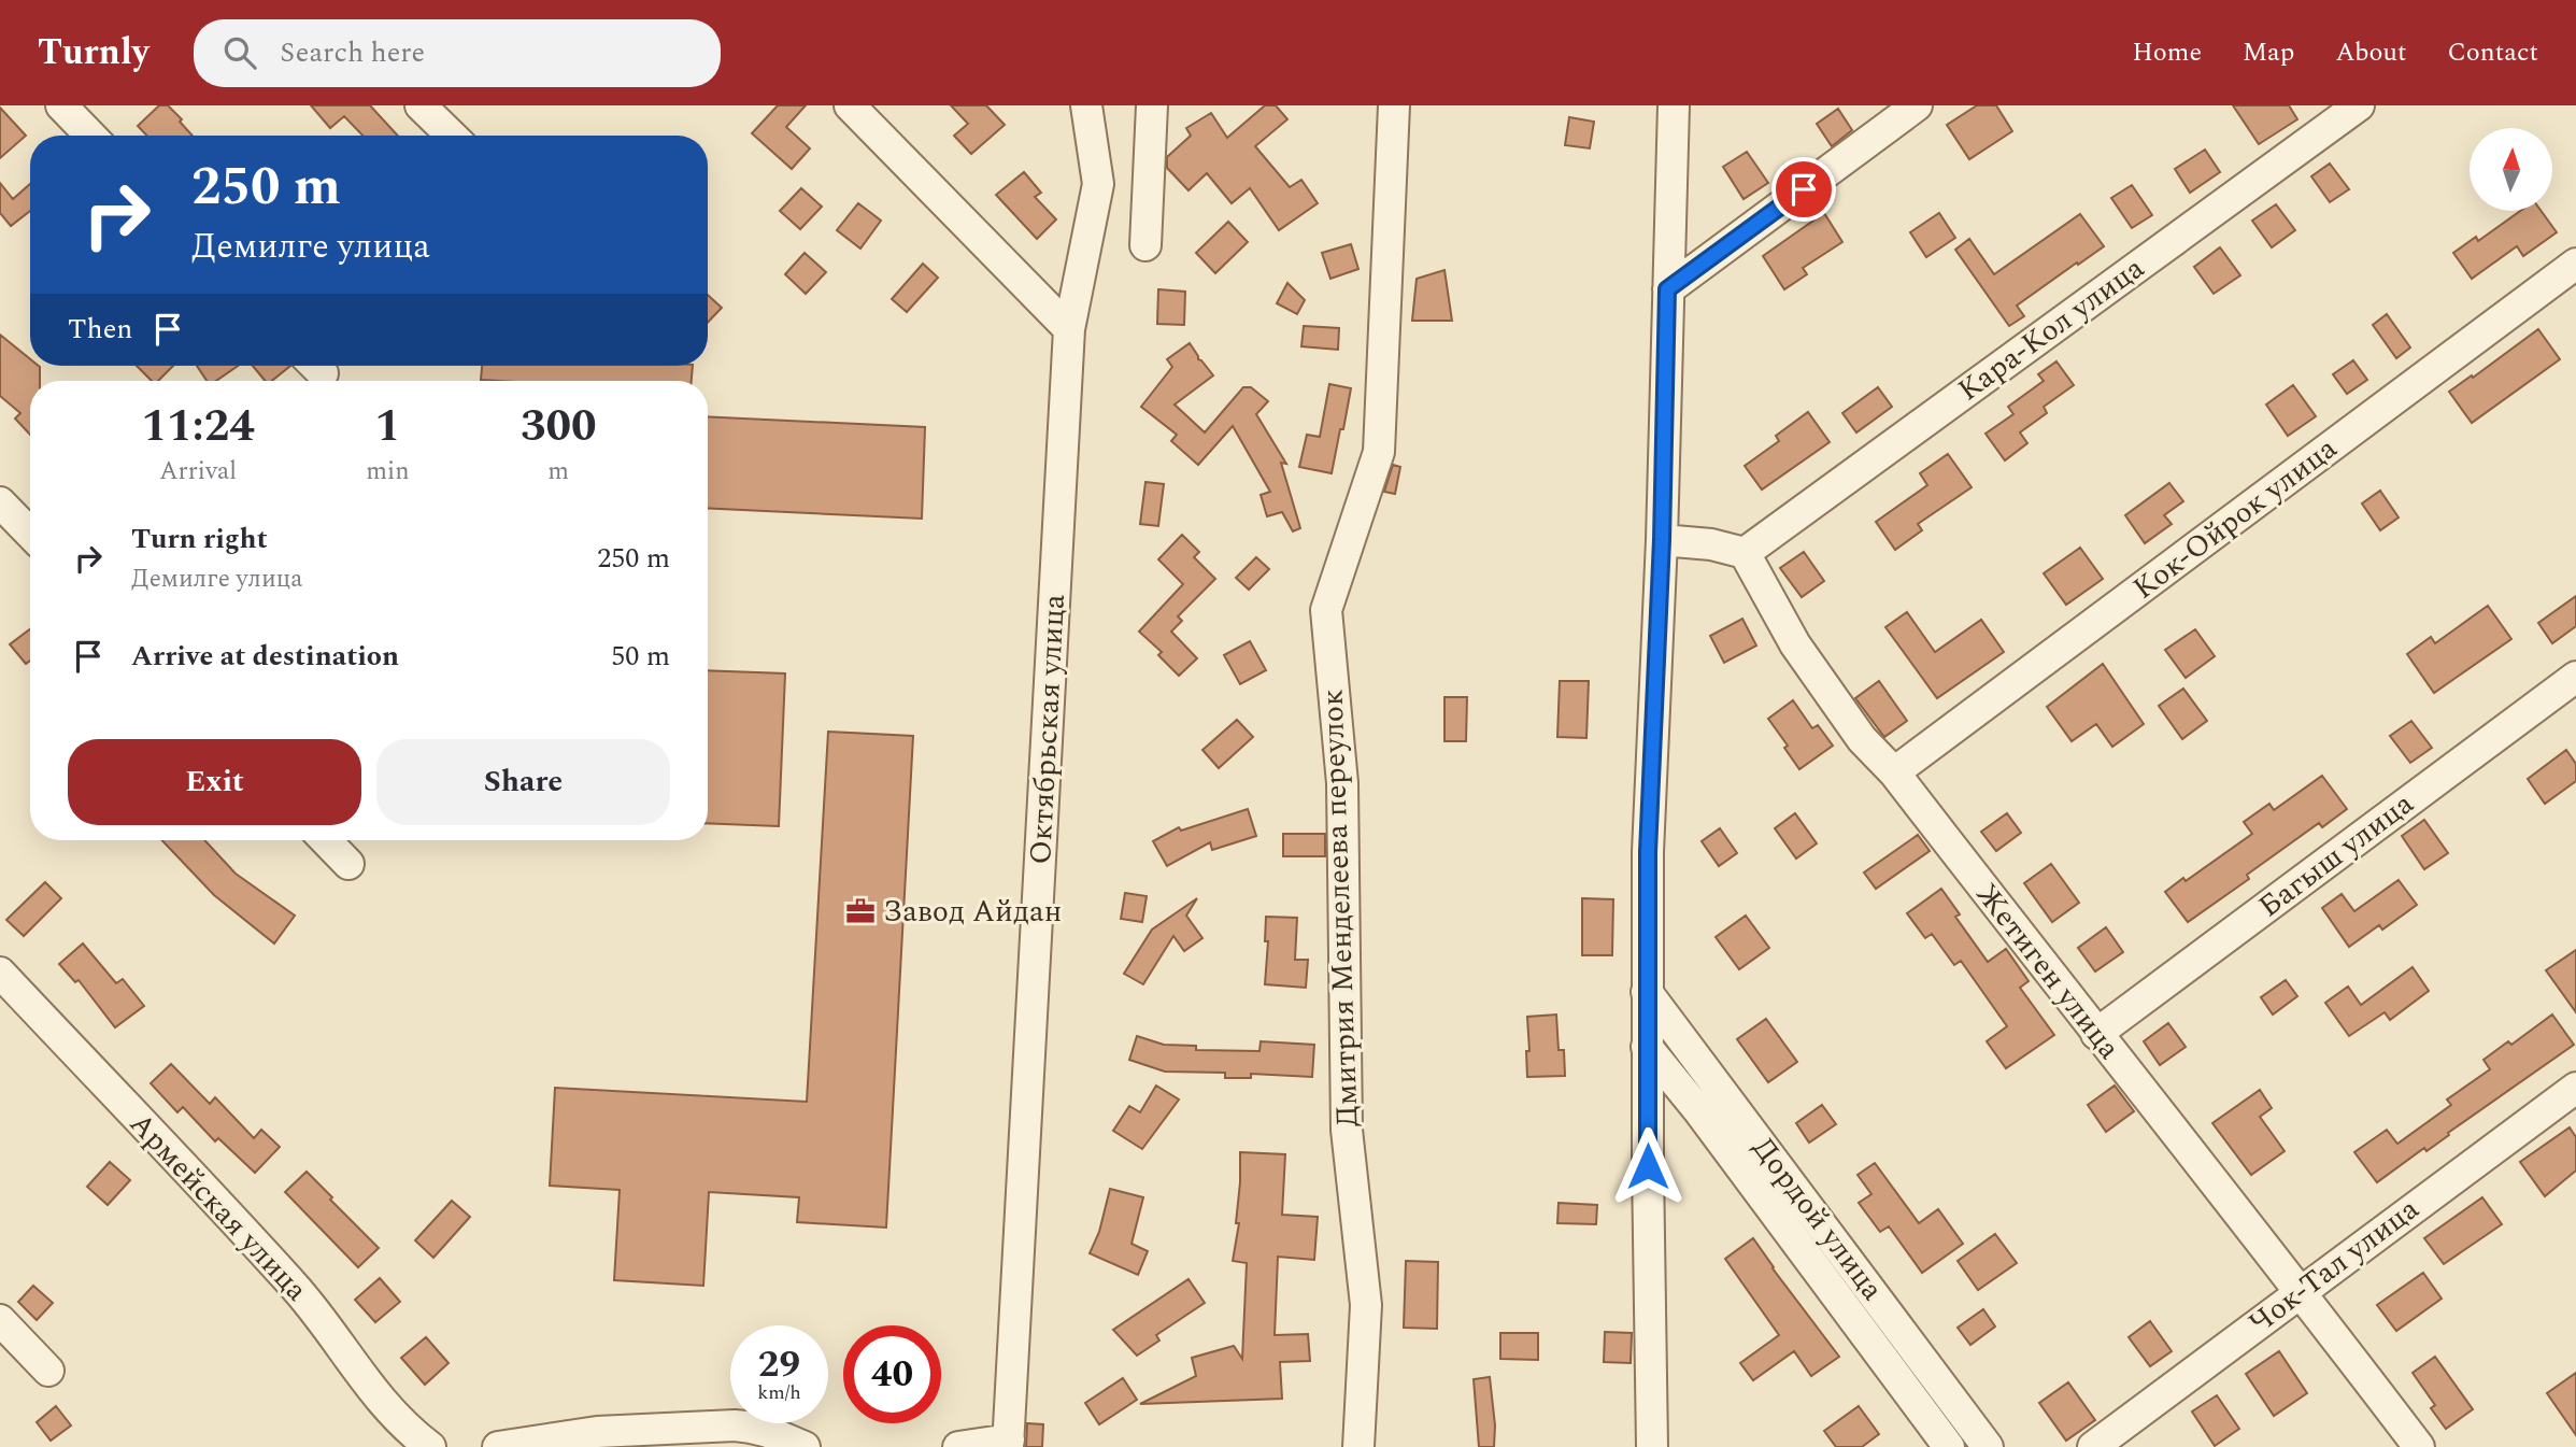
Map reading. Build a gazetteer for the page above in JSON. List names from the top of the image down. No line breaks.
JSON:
{"streets":{"street":["Кара-Кол улица","Кок-Ойрок улица","Октябрьская улица","Багыш улица","Дмитрия Менделеева переулок","Жетиген улица","Армейская улица","Дордой улица","Чок-Тал улица"]},"crossings":[["Кара-Кол улица","Жетиген улица"],["Кок-Ойрок улица","Жетиген улица"],["Багыш улица","Жетиген улица"],["Жетиген улица","Чок-Тал улица"]],"places":{"office":["Завод Айдан"]},"north":"top","page":{"header":"Turnly","search":"Search here","nav":["Home","Map","About","Contact"],"turn":["250 m","Демилге улица"],"then":"Then","eta":["11:24","Arrival","1","min","300","m"],"list":[{"name":"Turn right","note":"Демилге улица","value":"250 m"},{"name":"Arrive at destination","value":"50 m"}],"buttons":["Exit","Share"],"speed":"29 km/h","limit":"40"}}
